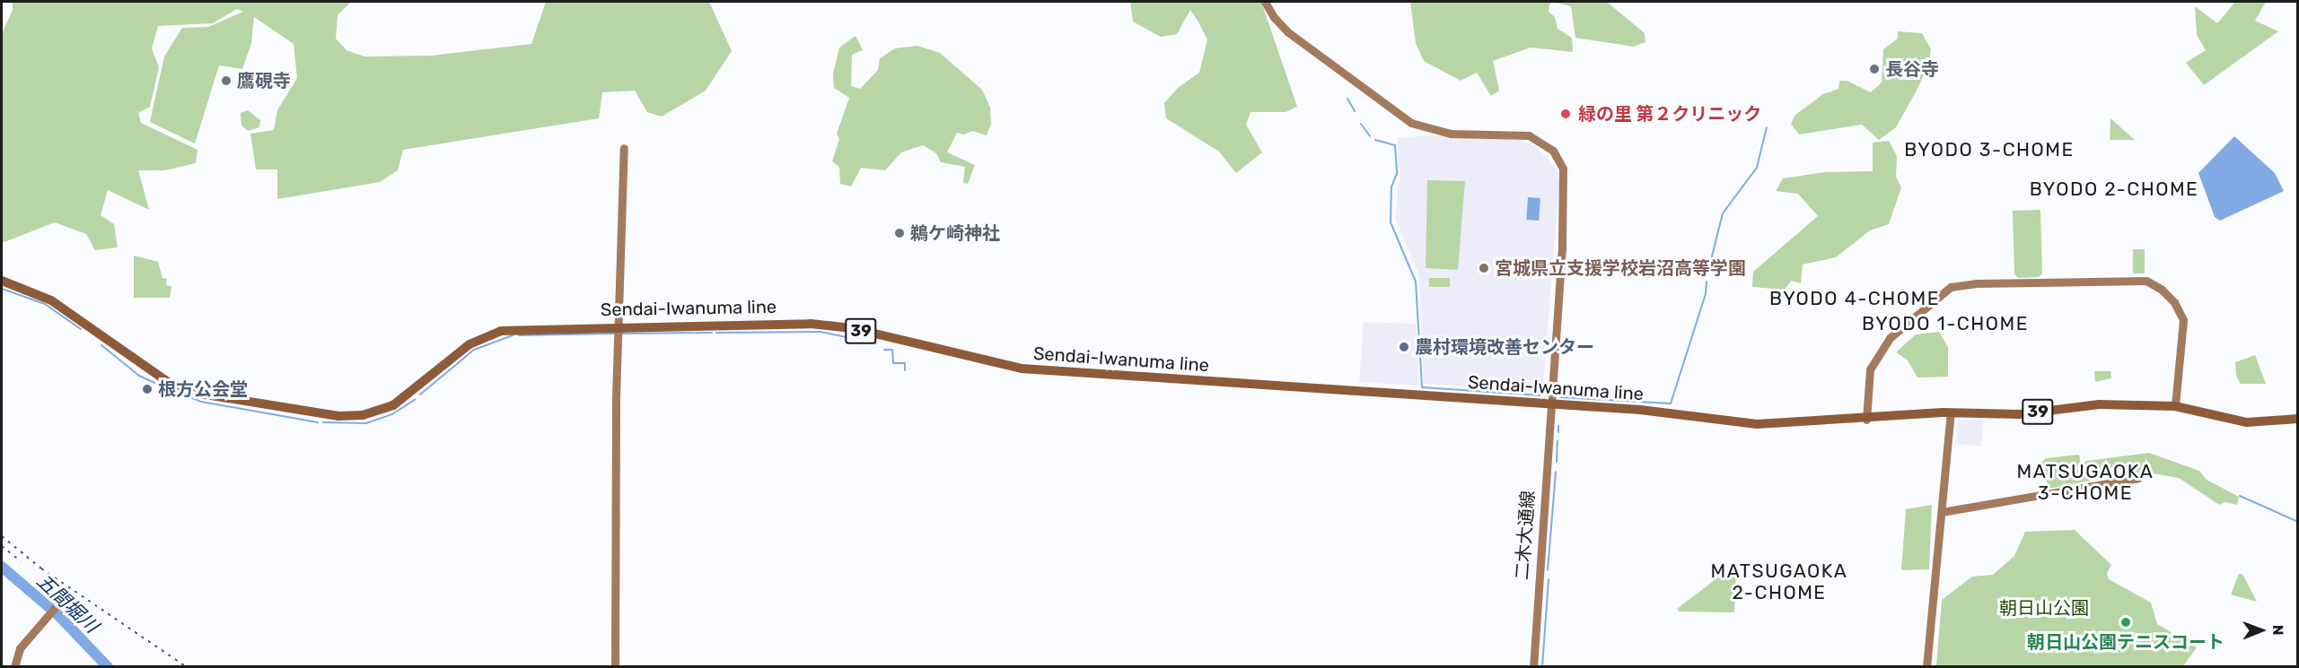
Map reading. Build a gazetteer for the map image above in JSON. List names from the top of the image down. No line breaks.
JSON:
{"streets":{"main road":["Sendai-Iwanuma line","39"],"street":["二木大通線"]},"crossings":[["Sendai-Iwanuma line","二木大通線"]],"districts":["BYODO 3-CHOME","BYODO 2-CHOME","BYODO 4-CHOME","BYODO 1-CHOME","MATSUGAOKA 3-CHOME","MATSUGAOKA 2-CHOME"],"water":["五間堀川"],"parks":["朝日山公園"],"places":["長谷寺","鷹硯寺","緑の里 第２クリニック","鵜ケ崎神社","宮城県立支援学校岩沼高等学園","農村環境改善センター","根方公会堂","朝日山公園テニスコート"],"north":"right"}
